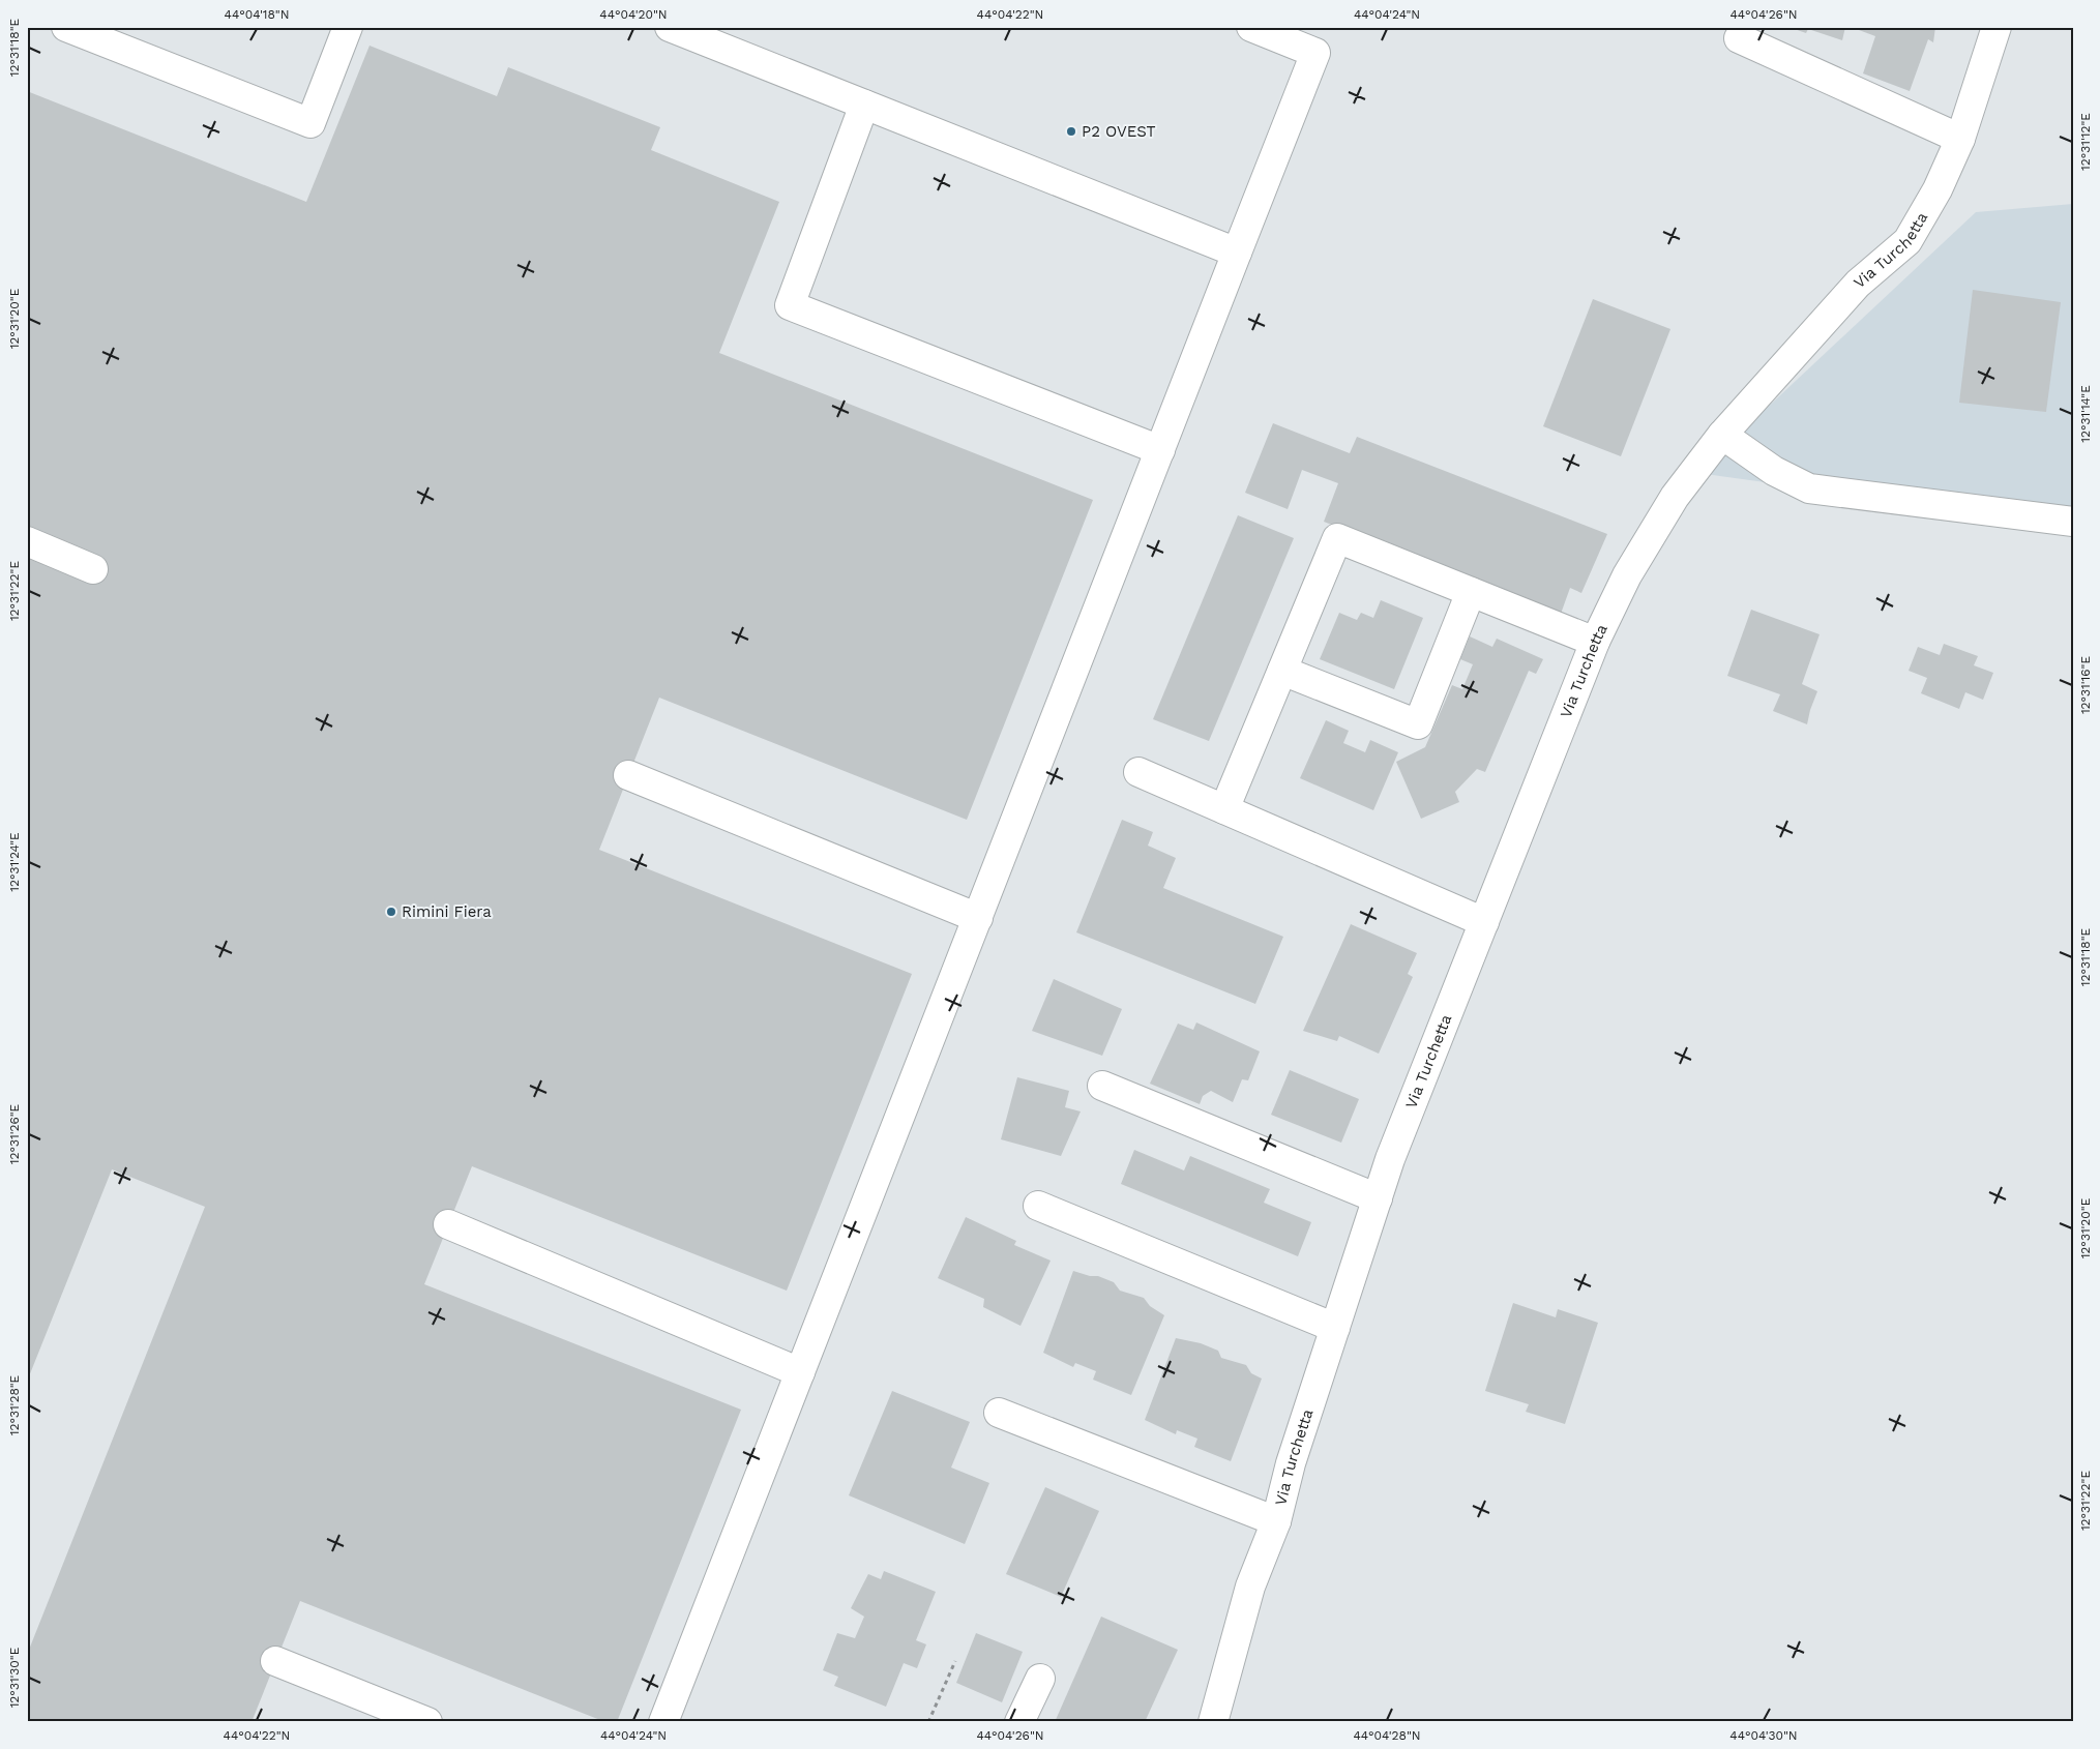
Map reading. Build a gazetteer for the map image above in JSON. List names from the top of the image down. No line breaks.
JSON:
{"streets":{"street":["Via Turchetta"]},"places":["P2 OVEST","Rimini Fiera"],"coordinates":["44°04'18\"N","44°04'20\"N","44°04'22\"N","44°04'24\"N","44°04'26\"N","12°31'18\"E","12°31'12\"E","12°31'20\"E","12°31'14\"E","12°31'22\"E","12°31'16\"E","12°31'24\"E","12°31'26\"E","12°31'28\"E","12°31'30\"E","44°04'28\"N","44°04'30\"N"]}
